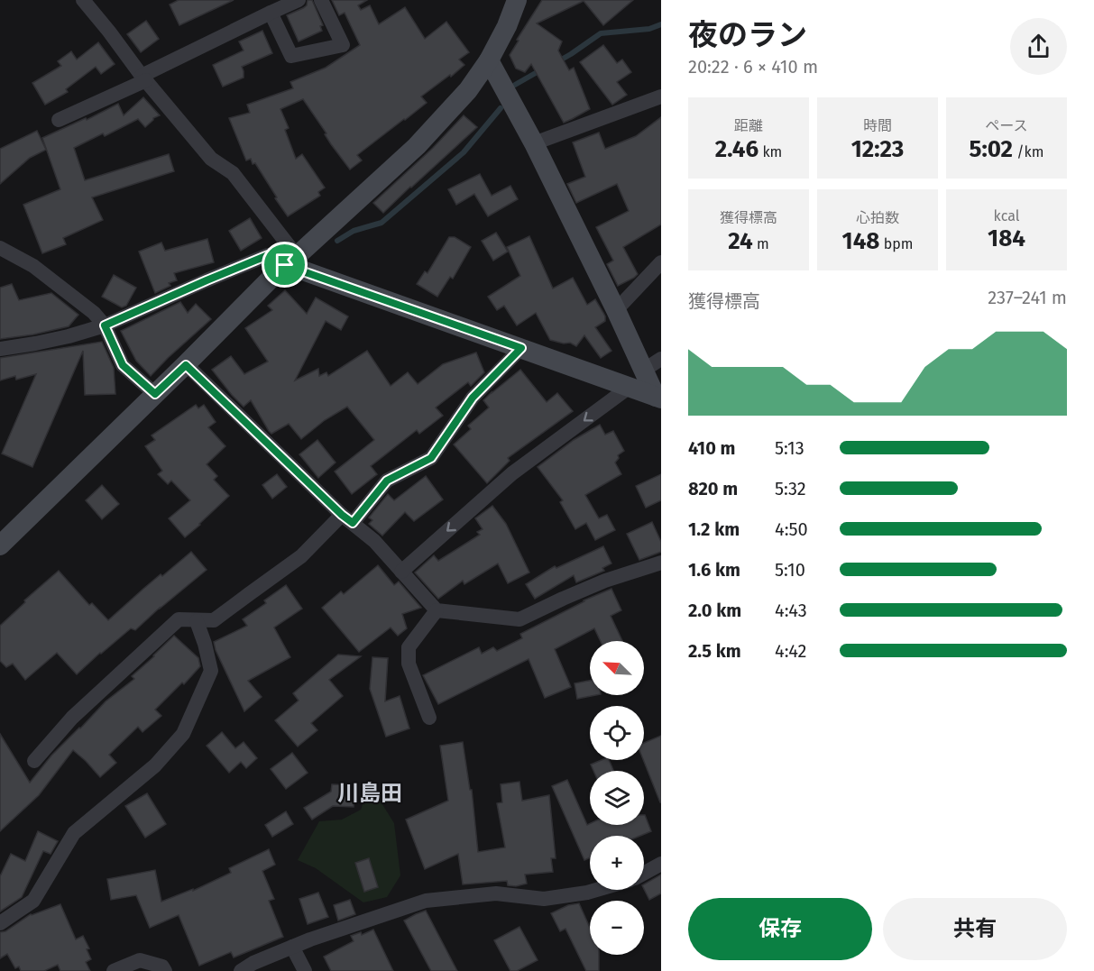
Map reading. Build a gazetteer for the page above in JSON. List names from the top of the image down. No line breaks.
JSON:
{"districts":["川島田"],"north":"top left","page":{"heading":["夜のラン","20:22 · 6 × 410 m"],"stats":[["距離","2.46 km"],["時間","12:23"],["ペース","5:02 /km"],["獲得標高","24 m"],["心拍数","148 bpm"],["kcal","184"]],"chart":["獲得標高","237–241 m"],"list":[{"name":"410 m","note":"5:13"},{"name":"820 m","note":"5:32"},{"name":"1.2 km","note":"4:50"},{"name":"1.6 km","note":"5:10"},{"name":"2.0 km","note":"4:43"},{"name":"2.5 km","note":"4:42"}],"map_buttons":["+","−"],"buttons":["保存","共有"]}}
